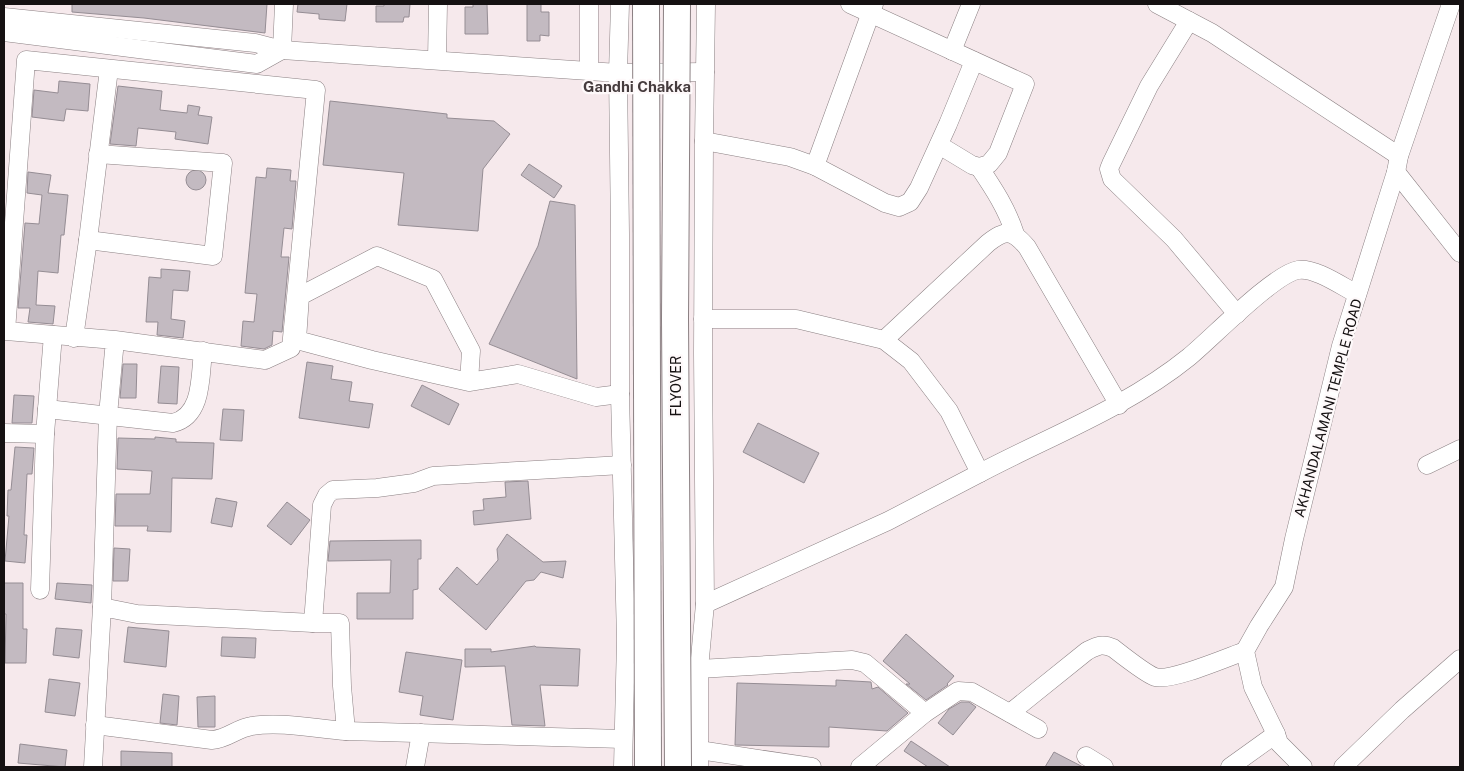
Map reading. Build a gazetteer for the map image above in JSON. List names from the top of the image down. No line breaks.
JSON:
{"streets":{"highway":["FLYOVER"],"street":["AKHANDALAMANI TEMPLE ROAD"]},"districts":["Gandhi Chakka"]}
